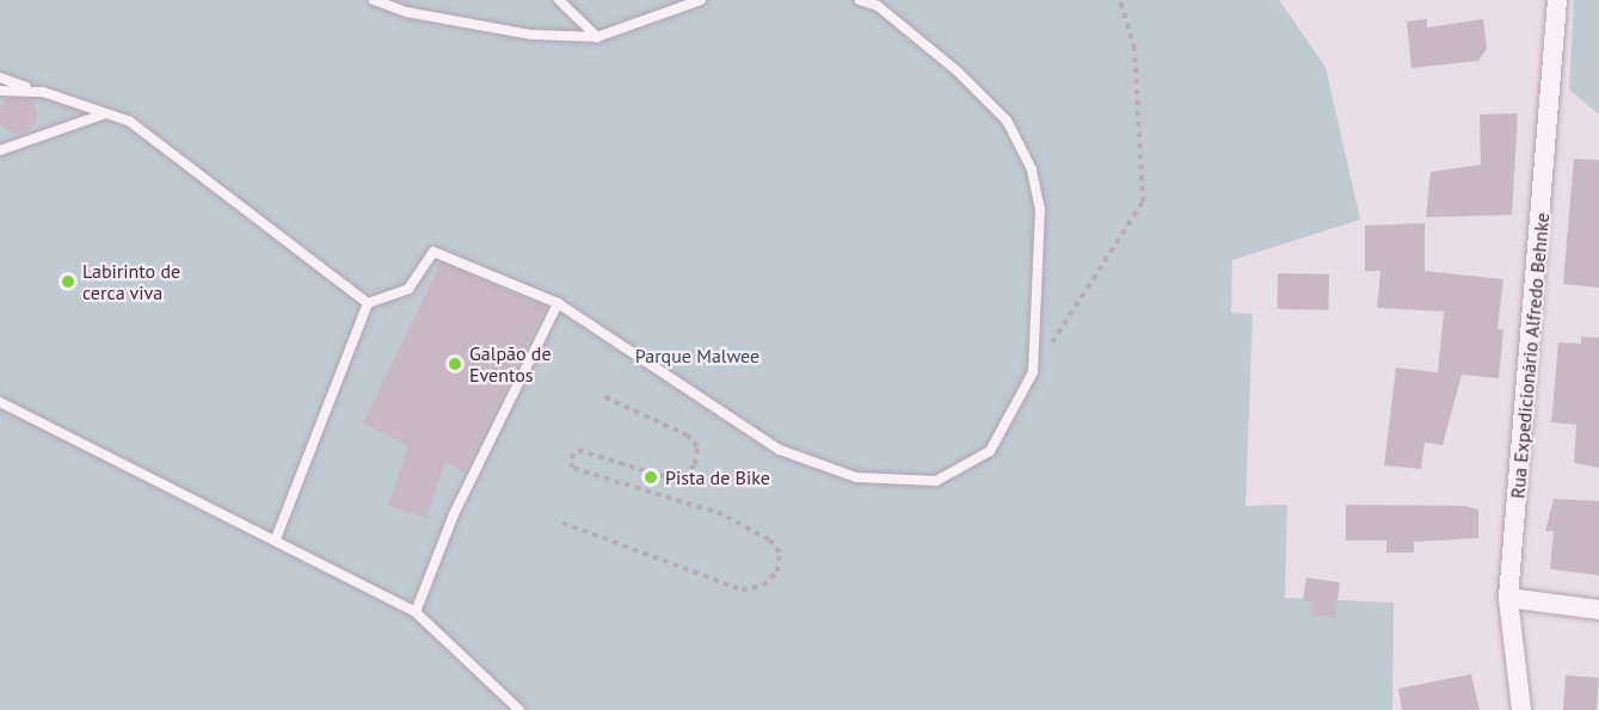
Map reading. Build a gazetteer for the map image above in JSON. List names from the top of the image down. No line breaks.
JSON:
{"streets":{"street":["Rua Expedicionário Alfredo Behnke"]},"parks":["Parque Malwee"],"places":["Labirinto de cerca viva","Galpão de Eventos","Pista de Bike"]}
